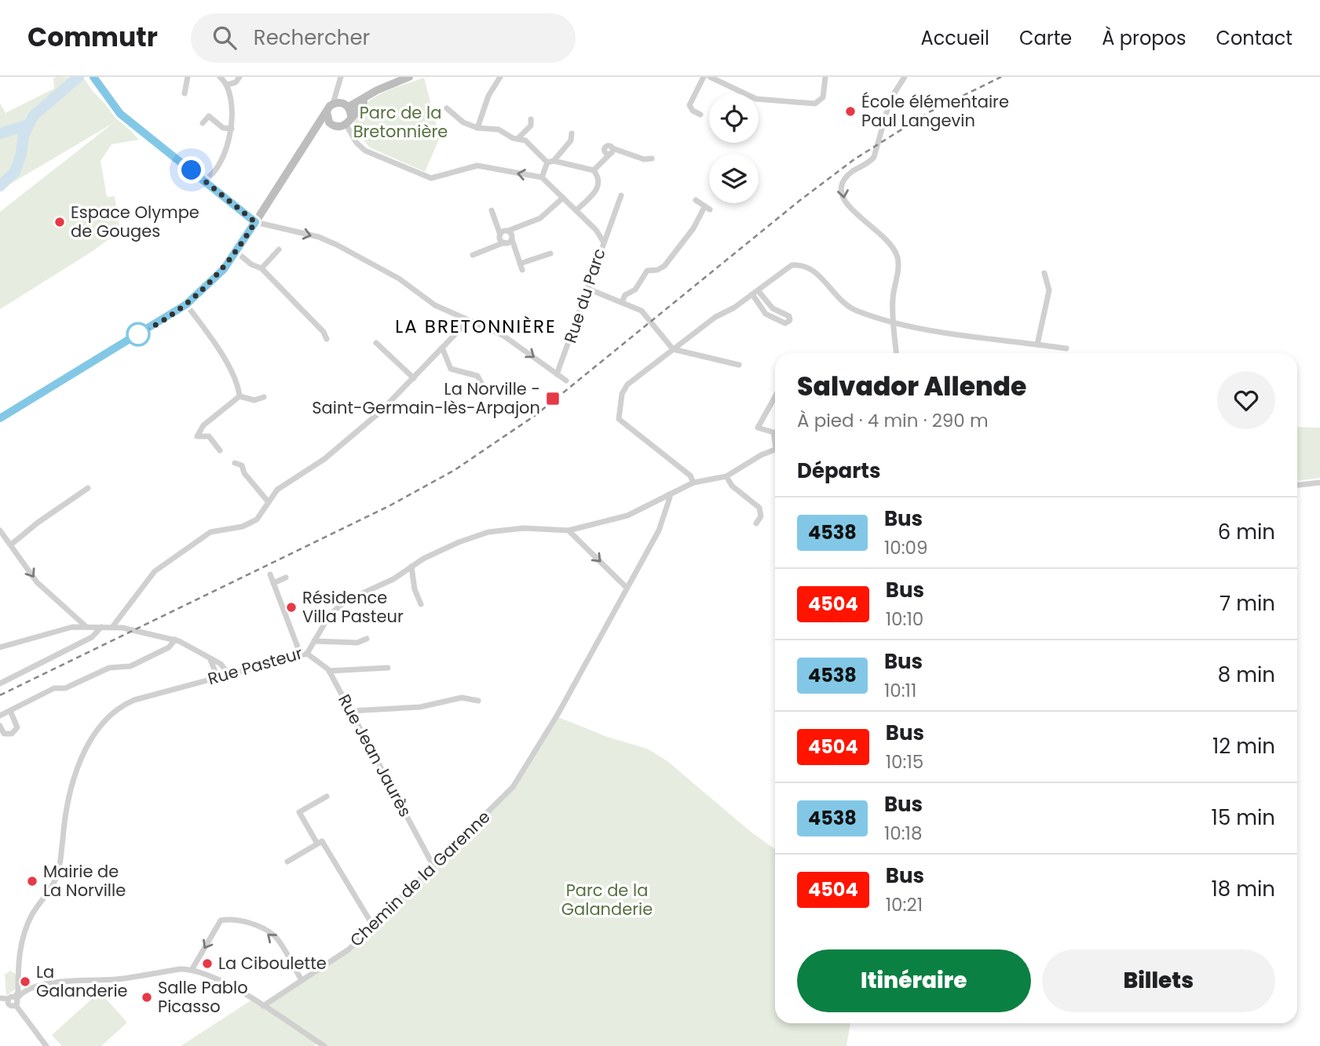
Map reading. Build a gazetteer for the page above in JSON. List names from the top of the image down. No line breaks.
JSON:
{"streets":{"street":["Rue du Parc","Rue Pasteur","Rue Jean Jaurès","Chemin de la Garenne"]},"crossings":[["Rue Pasteur","Rue Jean Jaurès"],["Rue Pasteur","Chemin de la Garenne"],["Rue Jean Jaurès","Chemin de la Garenne"]],"districts":["LA BRETONNIÈRE"],"parks":["Parc de la Bretonnière","Parc de la Galanderie"],"places":{"other":["École élémentaire Paul Langevin","Espace Olympe de Gouges","Résidence Villa Pasteur","Mairie de La Norville","La Ciboulette","La Galanderie","Salle Pablo Picasso"],"transit":["La Norville - Saint-Germain-lès-Arpajon"]},"lines":["bus line 4538"],"page":{"header":"Commutr","search":"Rechercher","nav":["Accueil","Carte","À propos","Contact"],"heading":[["Salvador Allende","À pied · 4 min · 290 m"],"Départs"],"list":[{"mark":"4538","name":"Bus","note":"10:09","value":"6 min"},{"mark":"4504","name":"Bus","note":"10:10","value":"7 min"},{"mark":"4538","name":"Bus","note":"10:11","value":"8 min"},{"mark":"4504","name":"Bus","note":"10:15","value":"12 min"},{"mark":"4538","name":"Bus","note":"10:18","value":"15 min"},{"mark":"4504","name":"Bus","note":"10:21","value":"18 min"}],"buttons":["Itinéraire","Billets"]}}
